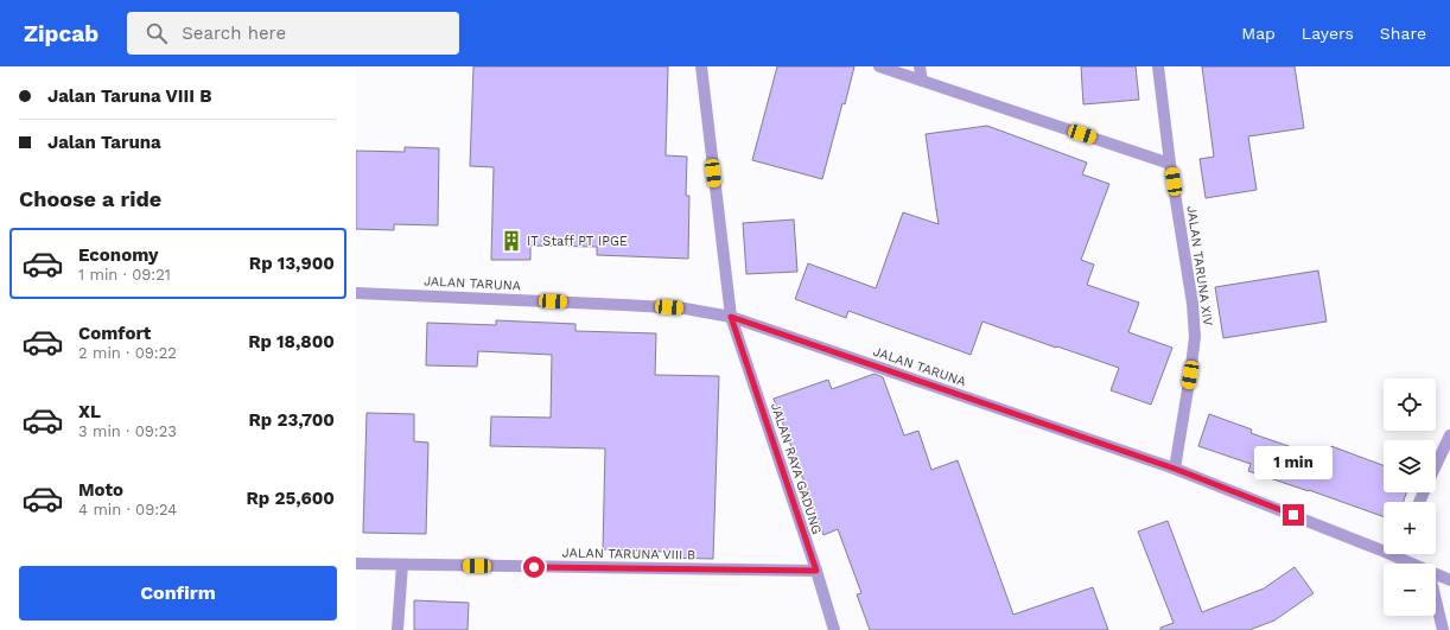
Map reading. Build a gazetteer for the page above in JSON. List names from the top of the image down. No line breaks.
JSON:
{"streets":{"street":["JALAN TARUNA XIV","JALAN TARUNA","JALAN RAYA GADUNG","JALAN TARUNA VIII B"]},"crossings":[["JALAN TARUNA XIV","JALAN TARUNA"],["JALAN TARUNA","JALAN RAYA GADUNG"],["JALAN RAYA GADUNG","JALAN TARUNA VIII B"]],"places":{"building":["IT Staff PT IPGE"]},"page":{"header":"Zipcab","search":"Search here","nav":["Map","Layers","Share"],"banner":["Jalan Taruna VIII B","Jalan Taruna"],"heading":"Choose a ride","list":[{"name":"Economy","note":"1 min · 09:21","value":"Rp 13,900"},{"name":"Comfort","note":"2 min · 09:22","value":"Rp 18,800"},{"name":"XL","note":"3 min · 09:23","value":"Rp 23,700"},{"name":"Moto","note":"4 min · 09:24","value":"Rp 25,600"}],"map_buttons":["+","−"],"bubble":"1 min","buttons":"Confirm"}}
